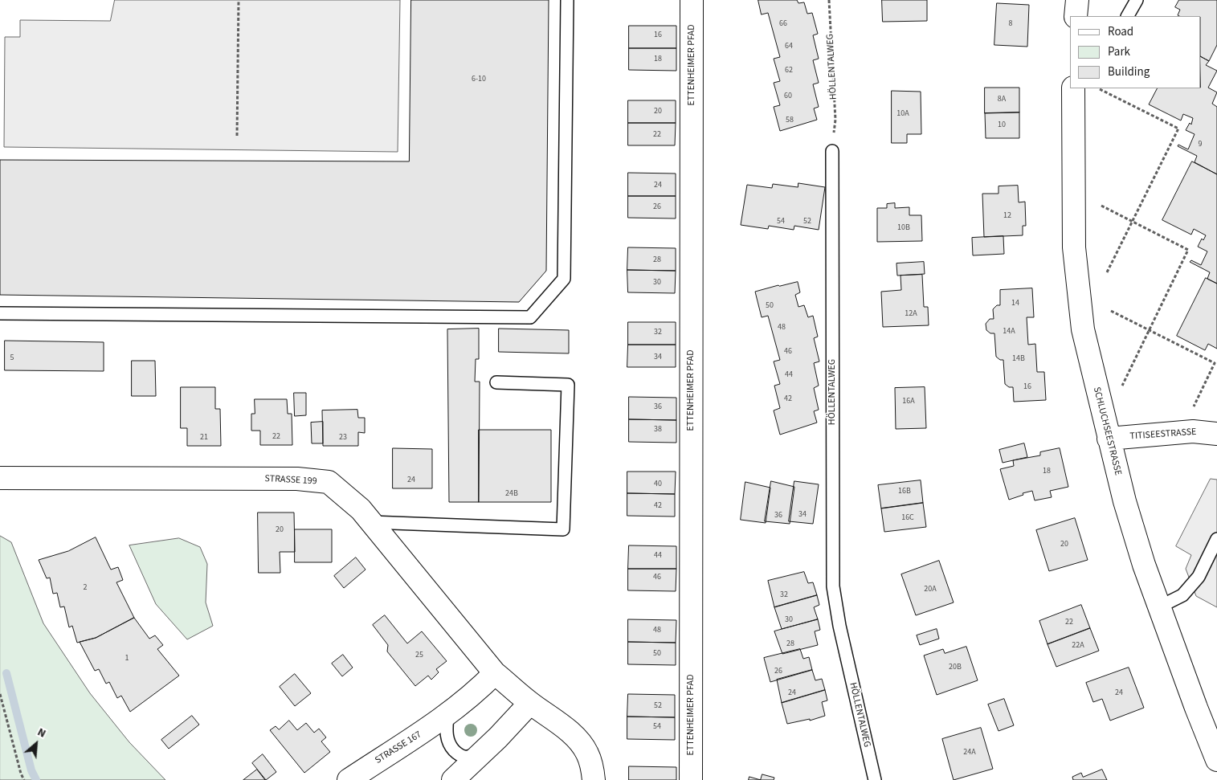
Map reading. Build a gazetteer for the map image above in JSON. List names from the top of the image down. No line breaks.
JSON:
{"streets":{"street":["ETTENHEIMER PFAD","SCHLUCHSEESTRASSE","TITISEESTRASSE","STRASSE 199","STRASSE 167"],"lane":["HÖLLENTALWEG"]},"crossings":[["SCHLUCHSEESTRASSE","TITISEESTRASSE"],["STRASSE 199","STRASSE 167"]],"house_numbers":["66","8","16","64","18","62","6-10","60","8A","20","10A","58","10","22","9","24","26","12","54","52","10B","28","30","14","50","12A","48","14A","32","46","34","5","14B","44","16","42","16A","36","38","22","21","23","18","24","40","16B","24B","42","34","36","16C","20","20","44","46","2","20A","32","30","22","48","28","22A","50","25","1","20B","26","24","24","52","54","24A"],"legend":["Road","Park","Building"],"north":"top right"}
